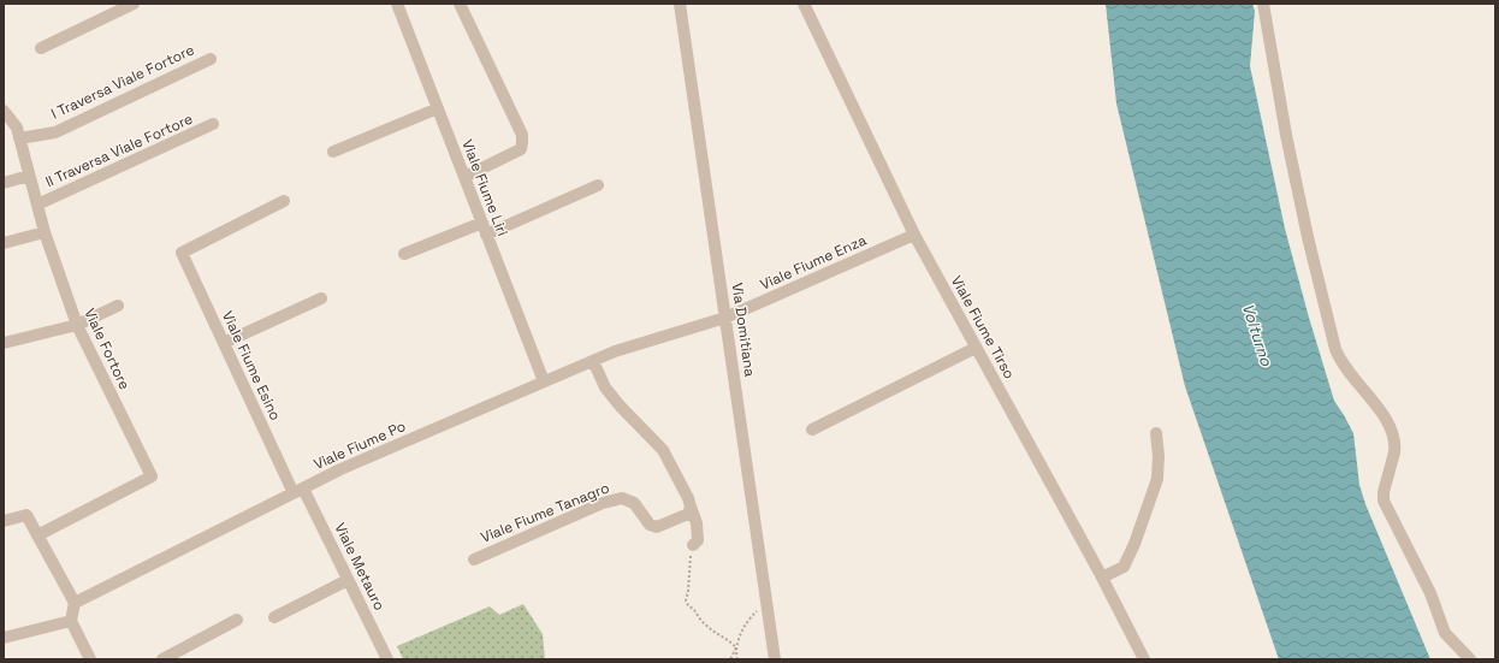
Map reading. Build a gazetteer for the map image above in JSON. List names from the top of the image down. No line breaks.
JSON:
{"streets":{"street":["I Traversa Viale Fortore","II Traversa Viale Fortore","Viale Fiume Liri","Viale Fiume Enza","Viale Fiume Tirso","Via Domitiana","Viale Fortore","Viale Fiume Esino","Viale Fiume Po","Viale Fiume Tanagro","Viale Metauro"]},"crossings":[["I Traversa Viale Fortore","Viale Fortore"],["II Traversa Viale Fortore","Viale Fortore"],["Viale Fiume Liri","Viale Fiume Po"],["Viale Fiume Enza","Viale Fiume Tirso"],["Viale Fiume Enza","Via Domitiana"],["Viale Fiume Enza","Viale Fiume Po"],["Via Domitiana","Viale Fiume Po"],["Viale Fiume Esino","Viale Fiume Po"],["Viale Fiume Esino","Viale Metauro"],["Viale Fiume Po","Viale Metauro"]],"water":["Volturno"]}
